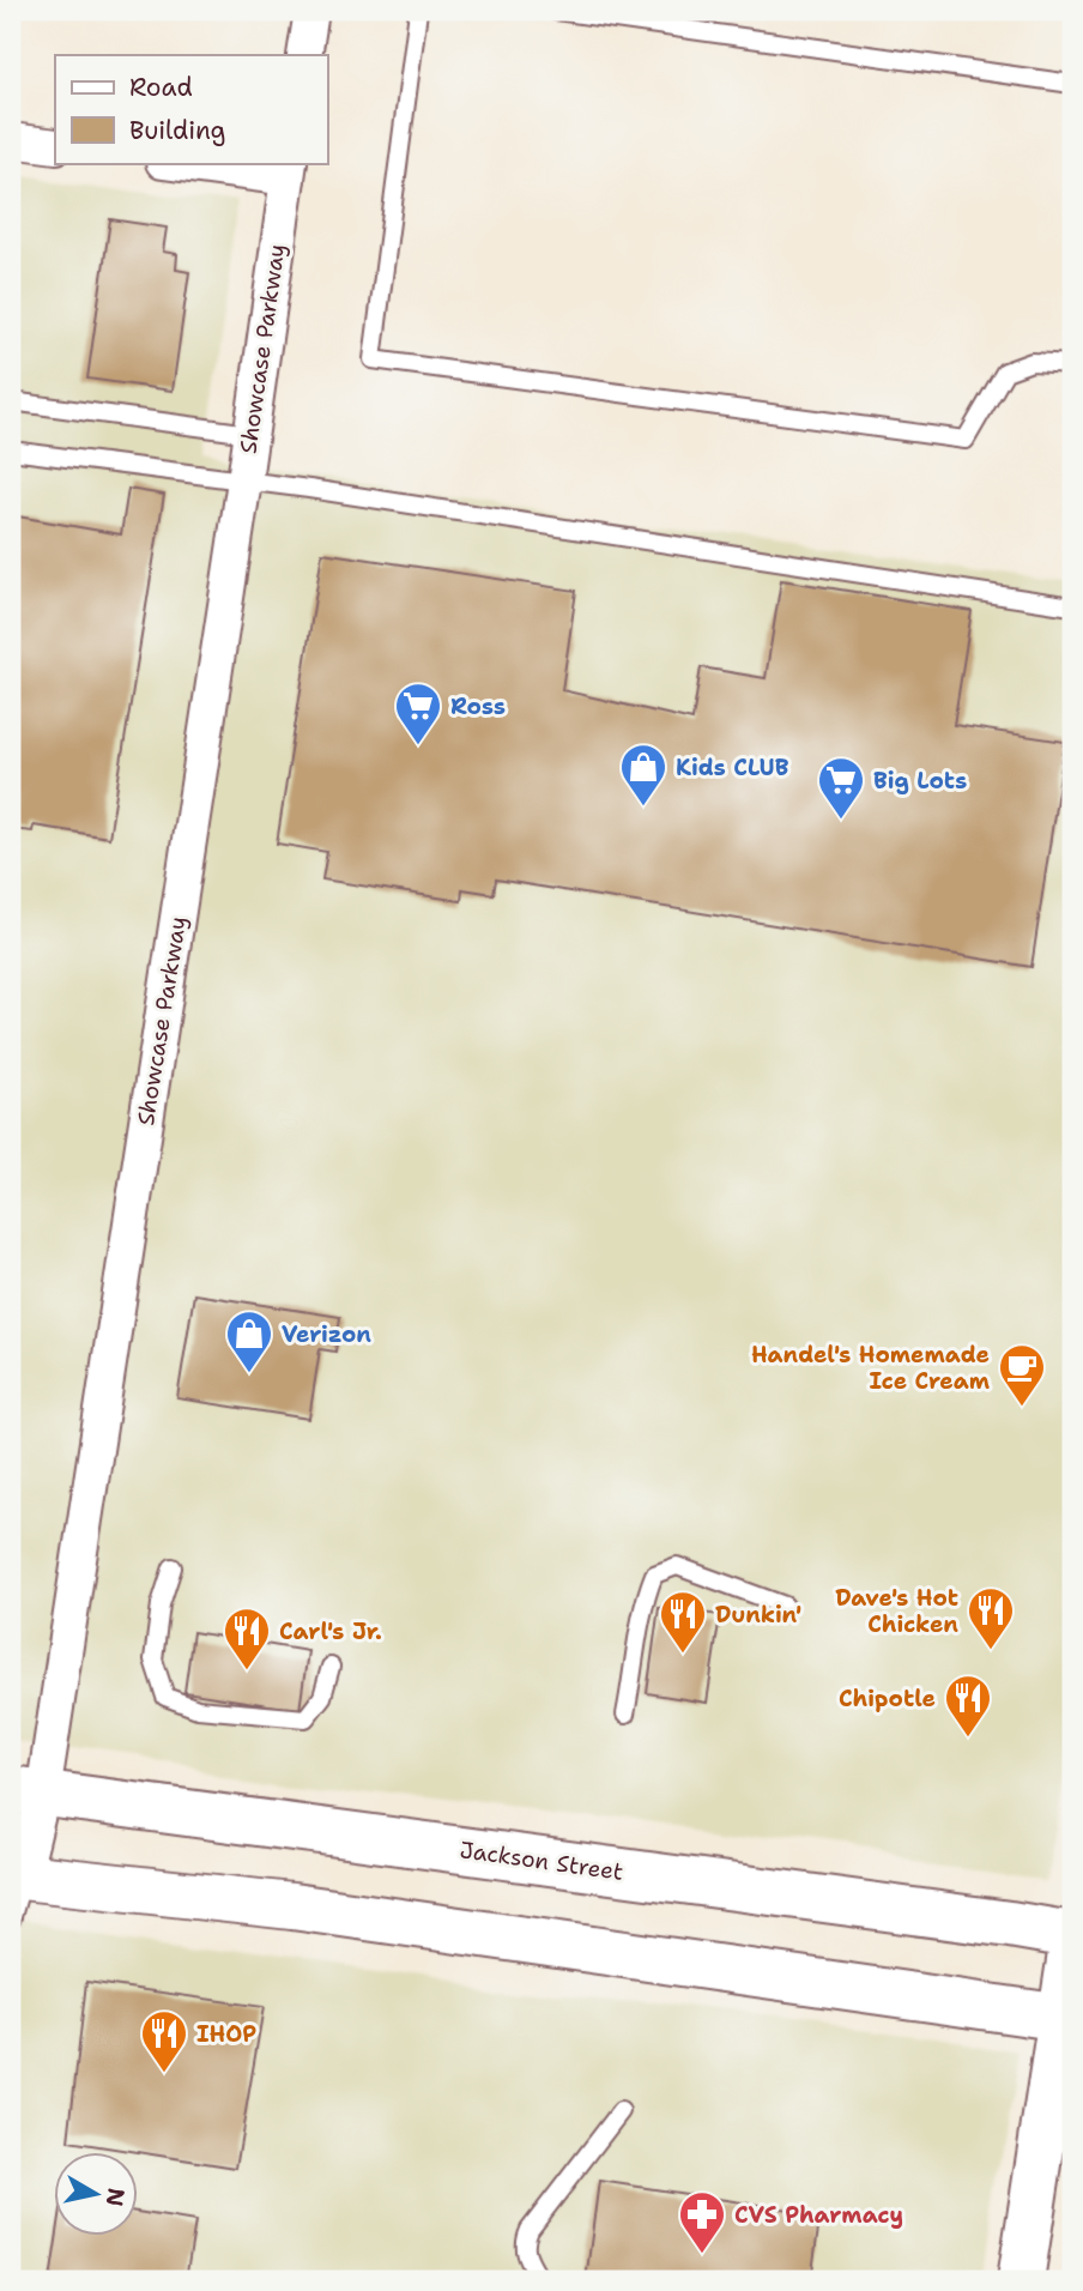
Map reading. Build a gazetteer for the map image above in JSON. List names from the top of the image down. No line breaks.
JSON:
{"streets":{"main road":["Jackson Street"],"street":["Showcase Parkway"]},"crossings":[["Showcase Parkway","Jackson Street"]],"places":{"supermarket":["Ross","Big Lots"],"shop":["Kids CLUB","Verizon"],"cafe":["Handel's Homemade Ice Cream"],"restaurant":["Dave's Hot Chicken","Dunkin'","Carl's Jr.","Chipotle","IHOP"],"pharmacy":["CVS Pharmacy"]},"legend":["Road","Building"],"north":"right"}
